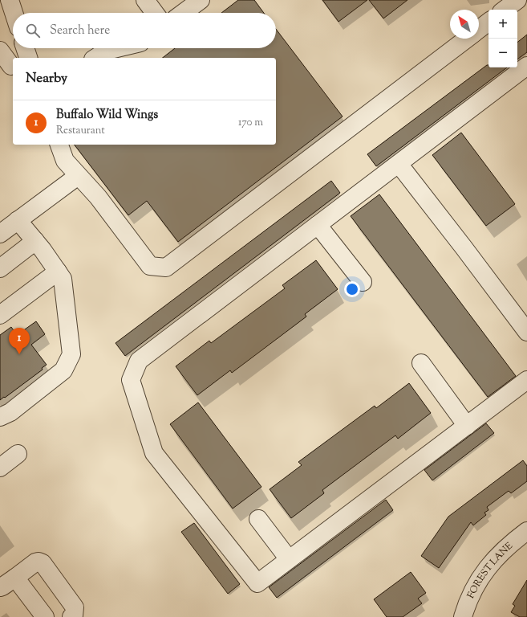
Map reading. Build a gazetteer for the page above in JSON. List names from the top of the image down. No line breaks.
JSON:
{"streets":{"street":["FOREST LANE"]},"north":"top left","page":{"map_buttons":["+","−"],"search":"Search here","heading":"Nearby","list":[{"mark":"1","name":"Buffalo Wild Wings","note":"Restaurant","value":"170 m"}],"pins":"1"}}
